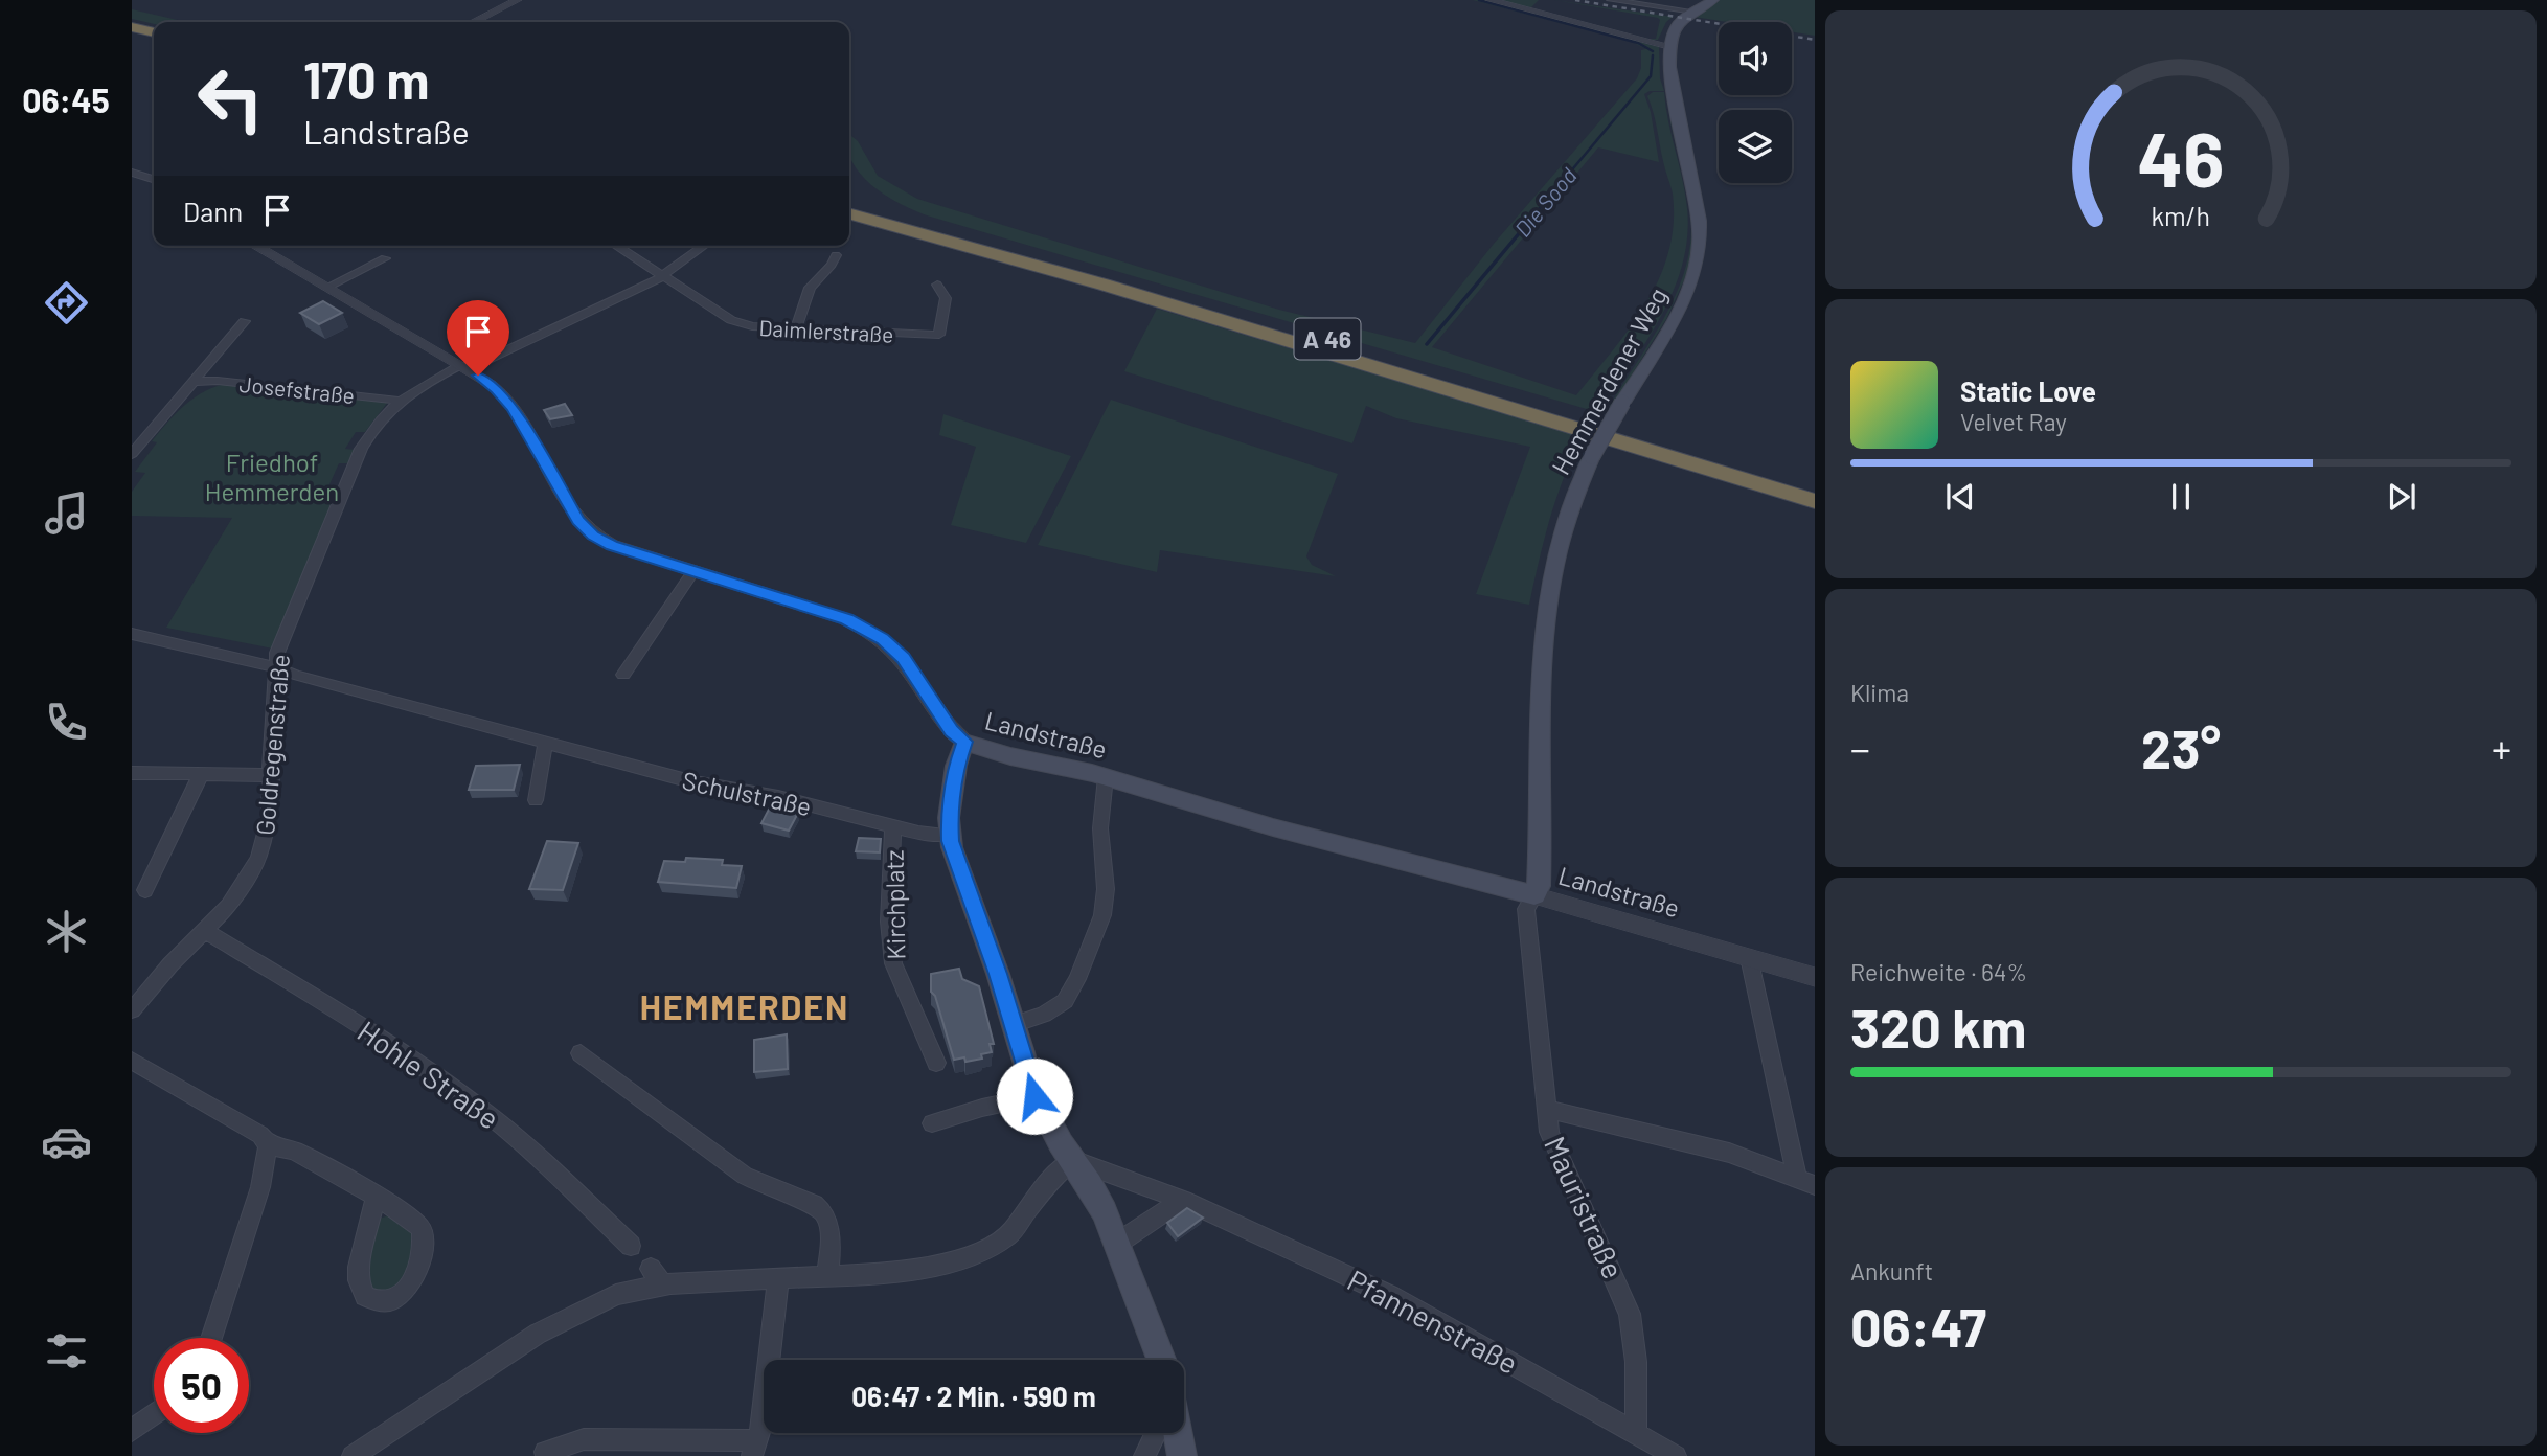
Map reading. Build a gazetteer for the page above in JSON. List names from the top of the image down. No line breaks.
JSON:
{"streets":{"highway":["A 46"],"main road":["Hemmerdener Weg","Landstraße"],"street":["Daimlerstraße","Josefstraße","Goldregenstraße","Schulstraße","Kirchplatz","Hohle Straße","Mauristraße","Pfannenstraße"]},"crossings":[["Daimlerstraße","Goldregenstraße"],["Hemmerdener Weg","Landstraße"],["Hemmerdener Weg","Mauristraße"],["Josefstraße","Goldregenstraße"],["Landstraße","Goldregenstraße"],["Landstraße","Mauristraße"],["Goldregenstraße","Schulstraße"],["Goldregenstraße","Hohle Straße"],["Schulstraße","Kirchplatz"],["Mauristraße","Pfannenstraße"]],"districts":["HEMMERDEN"],"water":["Die Sood"],"parks":["Friedhof Hemmerden"],"page":{"tabs":"06:45","turn":["170 m","Landstraße"],"then":"Dann","song":["Static Love","Velvet Ray"],"tile":["Klima",["Reichweite · 64%","320 km"],["Ankunft","06:47"]],"heat":["−","23°","+"],"limit":"50","trip":"06:47 · 2 Min. · 590 m","gauge":["46","km/h"]}}
